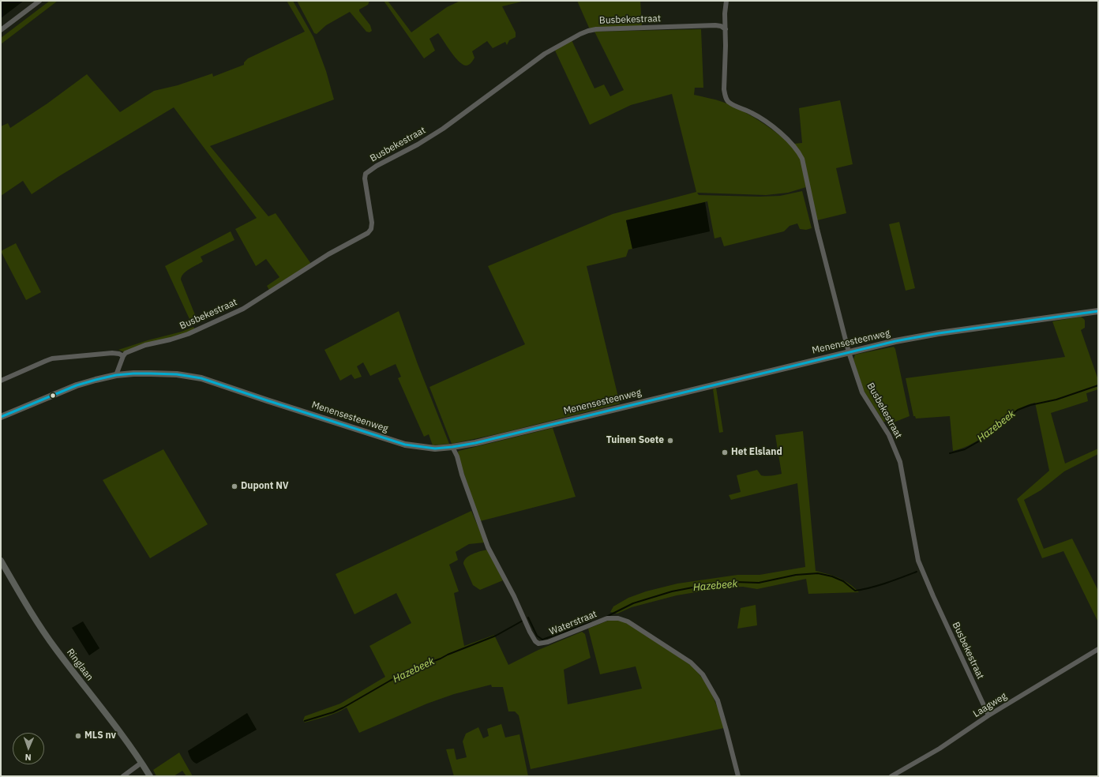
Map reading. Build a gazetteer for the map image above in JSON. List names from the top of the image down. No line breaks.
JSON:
{"streets":{"street":["Busbekestraat","Menensesteenweg","Waterstraat","Ringlaan","Laagweg"]},"crossings":[["Busbekestraat","Menensesteenweg"],["Busbekestraat","Laagweg"],["Menensesteenweg","Waterstraat"]],"water":["Hazebeek"],"places":["Tuinen Soete","Het Elsland","Dupont NV","MLS nv"],"north":"bottom"}
